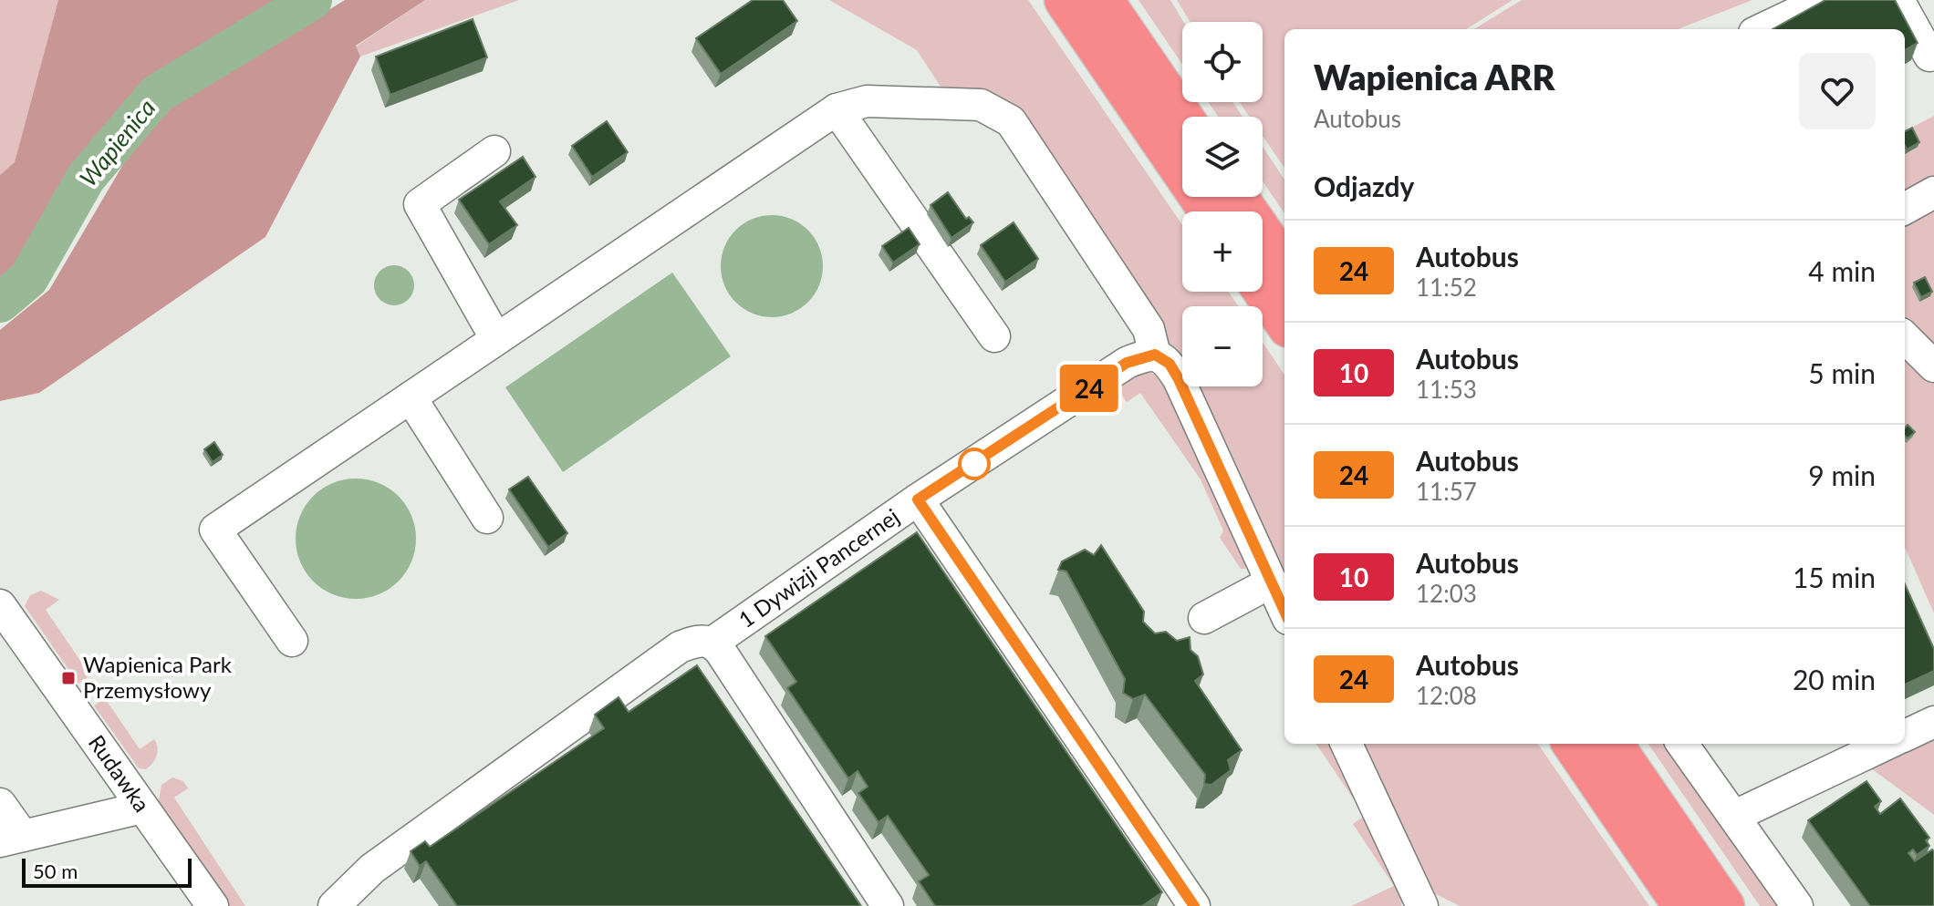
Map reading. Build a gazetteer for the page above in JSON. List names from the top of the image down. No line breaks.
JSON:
{"streets":{"street":["1 Dywizji Pancernej","Rudawka"]},"water":["Wapienica"],"places":{"transit":["Wapienica Park Przemysłowy"]},"lines":["bus line 24"],"scale_bar":"50 m","page":{"on_map":"24","map_buttons":["+","−"],"heading":[["Wapienica ARR","Autobus"],"Odjazdy"],"list":[{"mark":"24","name":"Autobus","note":"11:52","value":"4 min"},{"mark":"10","name":"Autobus","note":"11:53","value":"5 min"},{"mark":"24","name":"Autobus","note":"11:57","value":"9 min"},{"mark":"10","name":"Autobus","note":"12:03","value":"15 min"},{"mark":"24","name":"Autobus","note":"12:08","value":"20 min"}],"scale":"50 m"}}
